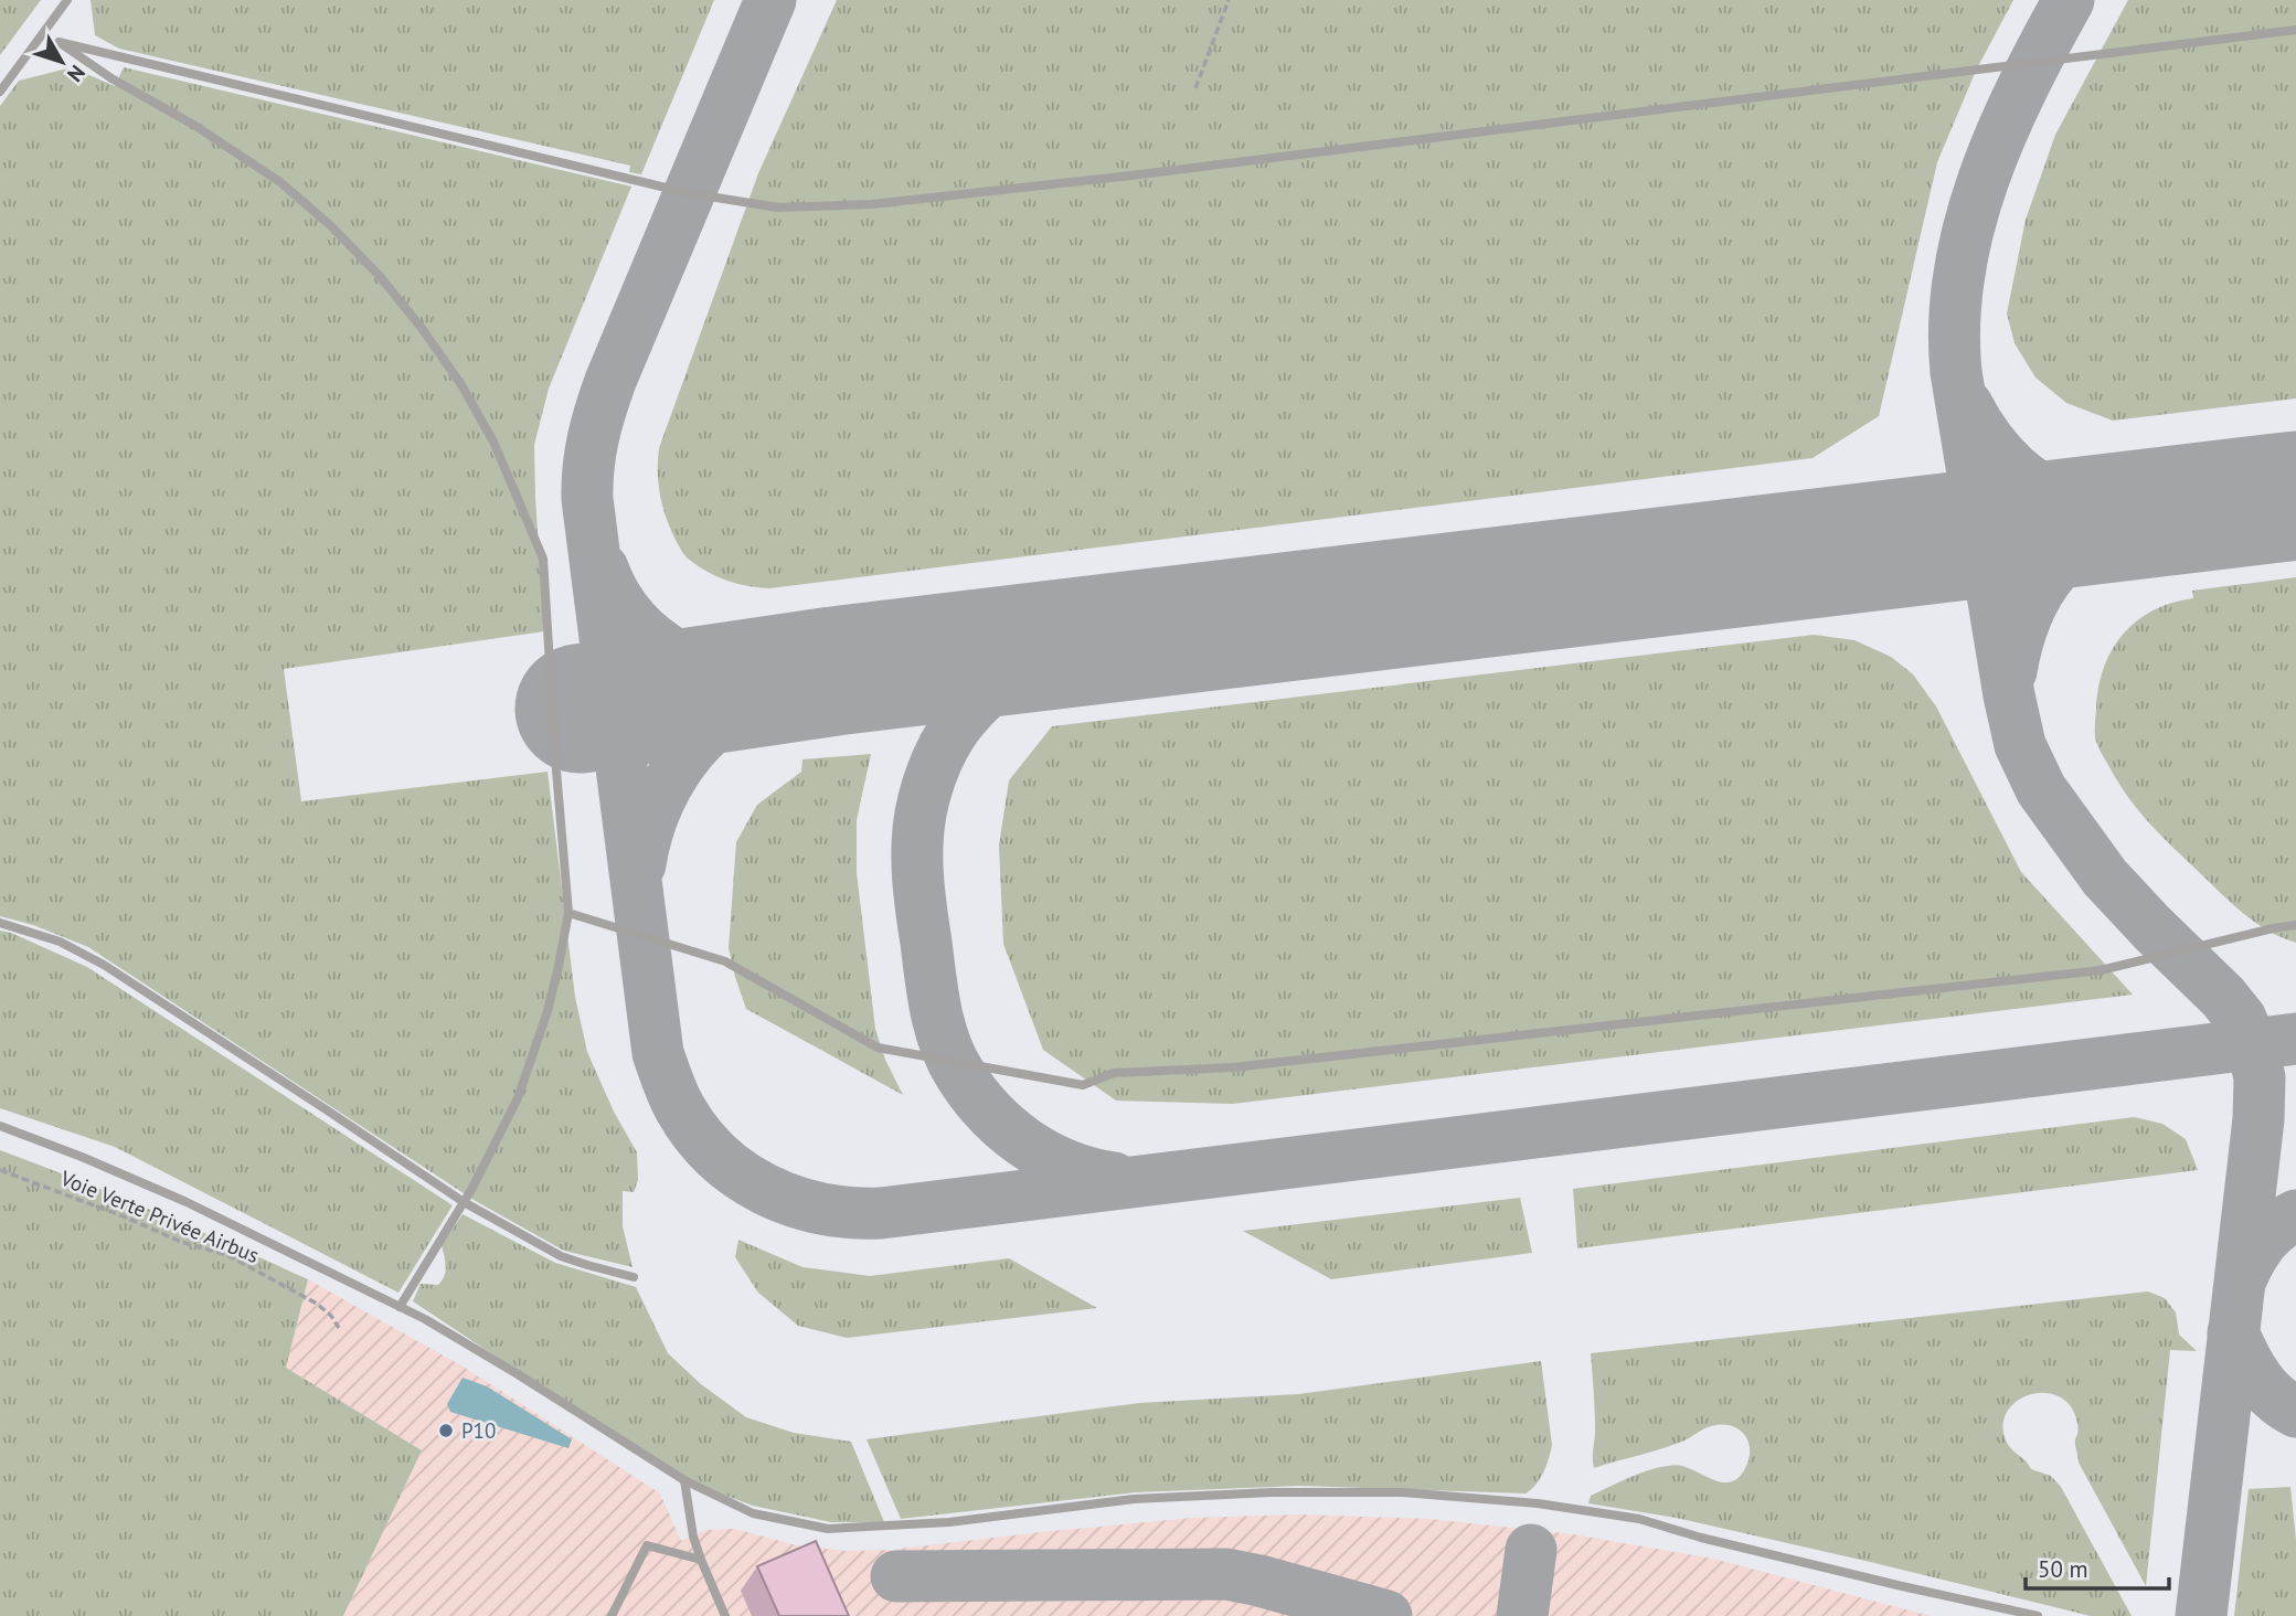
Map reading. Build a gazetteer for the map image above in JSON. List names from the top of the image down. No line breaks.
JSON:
{"streets":{"path":["Voie Verte Privée Airbus"]},"places":["P10"],"scale_bar":"50 m","north":"bottom right"}
